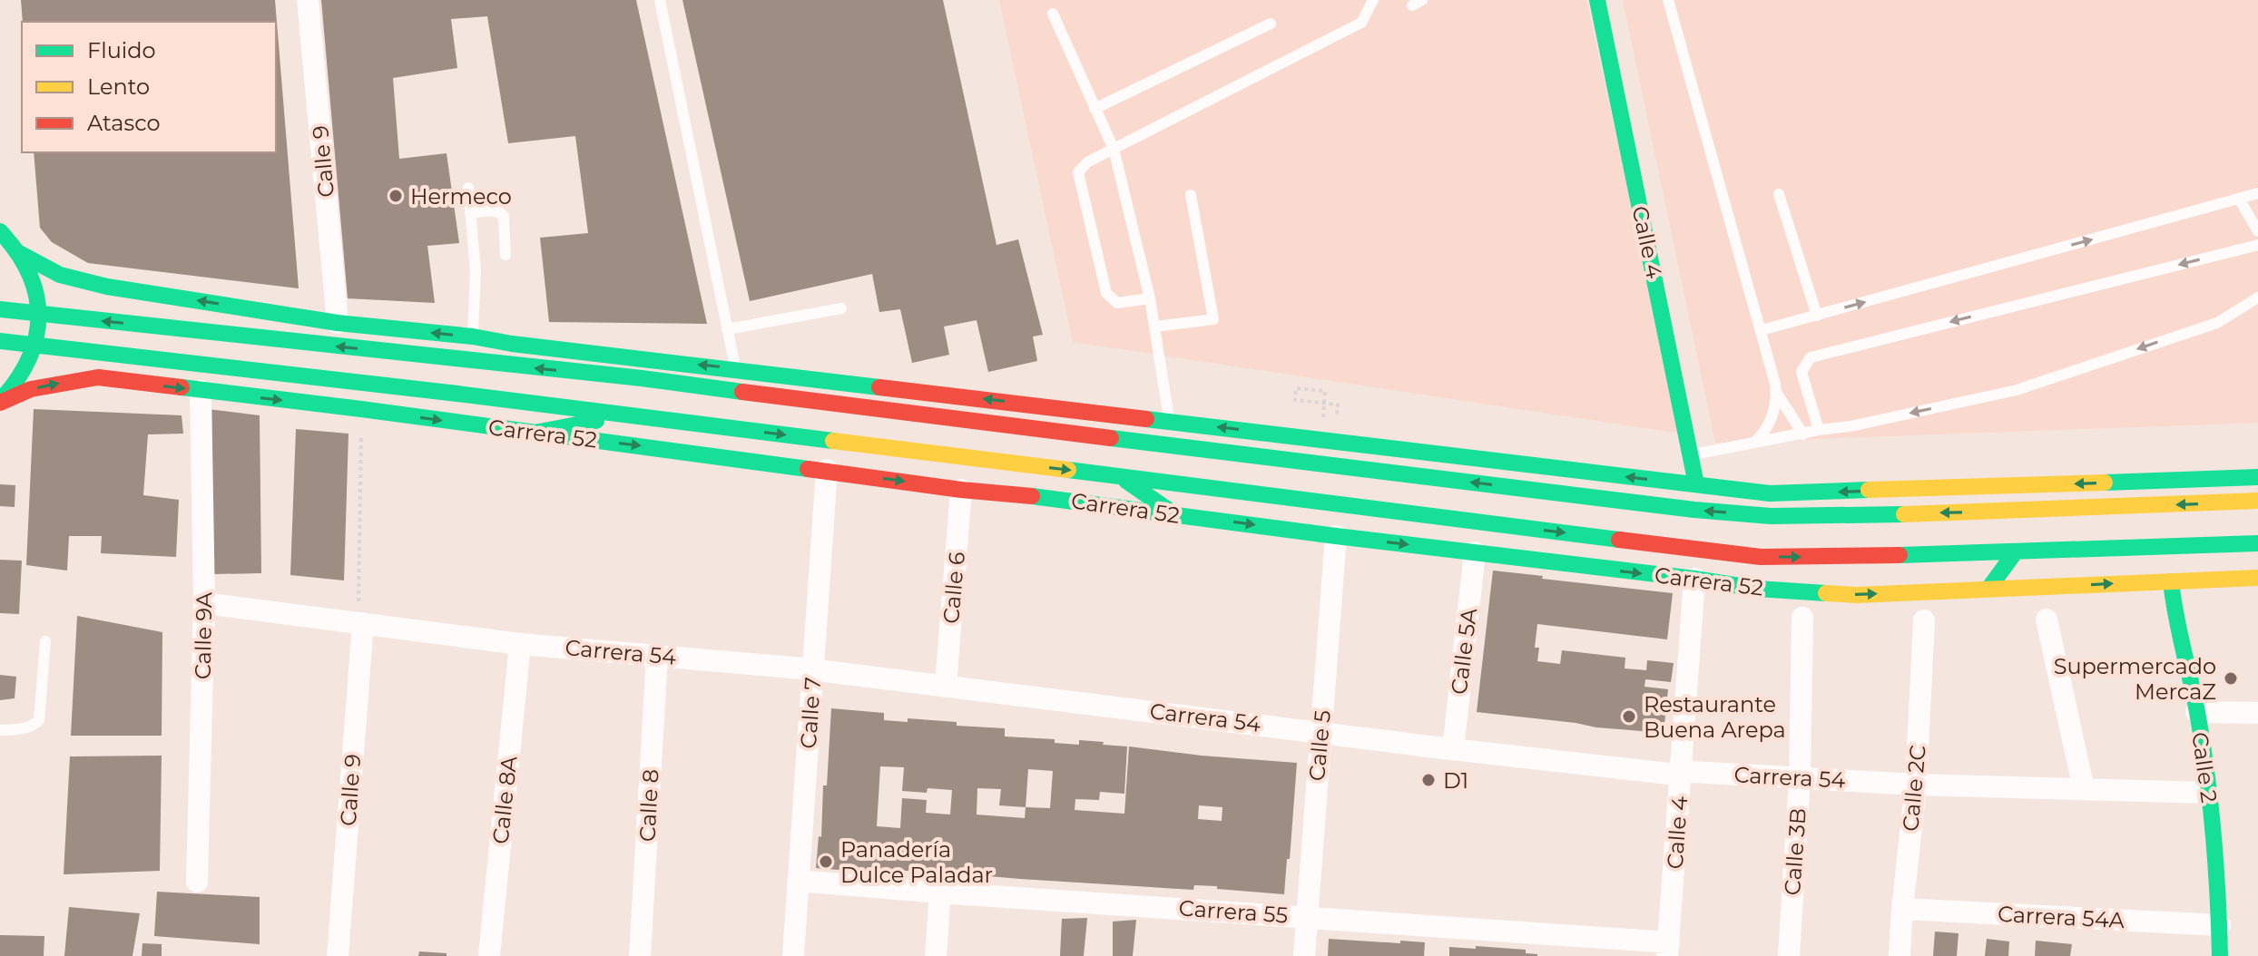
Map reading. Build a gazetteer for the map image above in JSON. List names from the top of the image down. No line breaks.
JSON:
{"streets":{"street":["Calle 9","Calle 4","Carrera 52","Calle 6","Calle 9A","Calle 5A","Carrera 54","Calle 7","Calle 5","Calle 2","Calle 2C","Calle 8A","Calle 8","Calle 3B","Carrera 55","Carrera 54A"]},"crossings":[["Calle 9","Carrera 54"],["Calle 4","Carrera 52"],["Calle 4","Carrera 54"],["Calle 4","Carrera 55"],["Carrera 52","Calle 6"],["Carrera 52","Calle 9A"],["Carrera 52","Calle 5A"],["Carrera 52","Calle 7"],["Carrera 52","Calle 5"],["Carrera 52","Calle 2"],["Calle 6","Carrera 54"],["Calle 9A","Carrera 54"],["Calle 5A","Carrera 54"],["Carrera 54","Calle 7"],["Carrera 54","Calle 5"],["Carrera 54","Calle 2"],["Carrera 54","Calle 2C"],["Carrera 54","Calle 8A"],["Carrera 54","Calle 8"],["Carrera 54","Calle 3B"],["Calle 7","Carrera 55"],["Calle 5","Carrera 55"],["Calle 2","Carrera 54A"],["Calle 2C","Carrera 54A"]],"places":["Hermeco","Supermercado MercaZ","Restaurante Buena Arepa","D1","Panadería Dulce Paladar"],"legend":["Fluido","Lento","Atasco"]}
